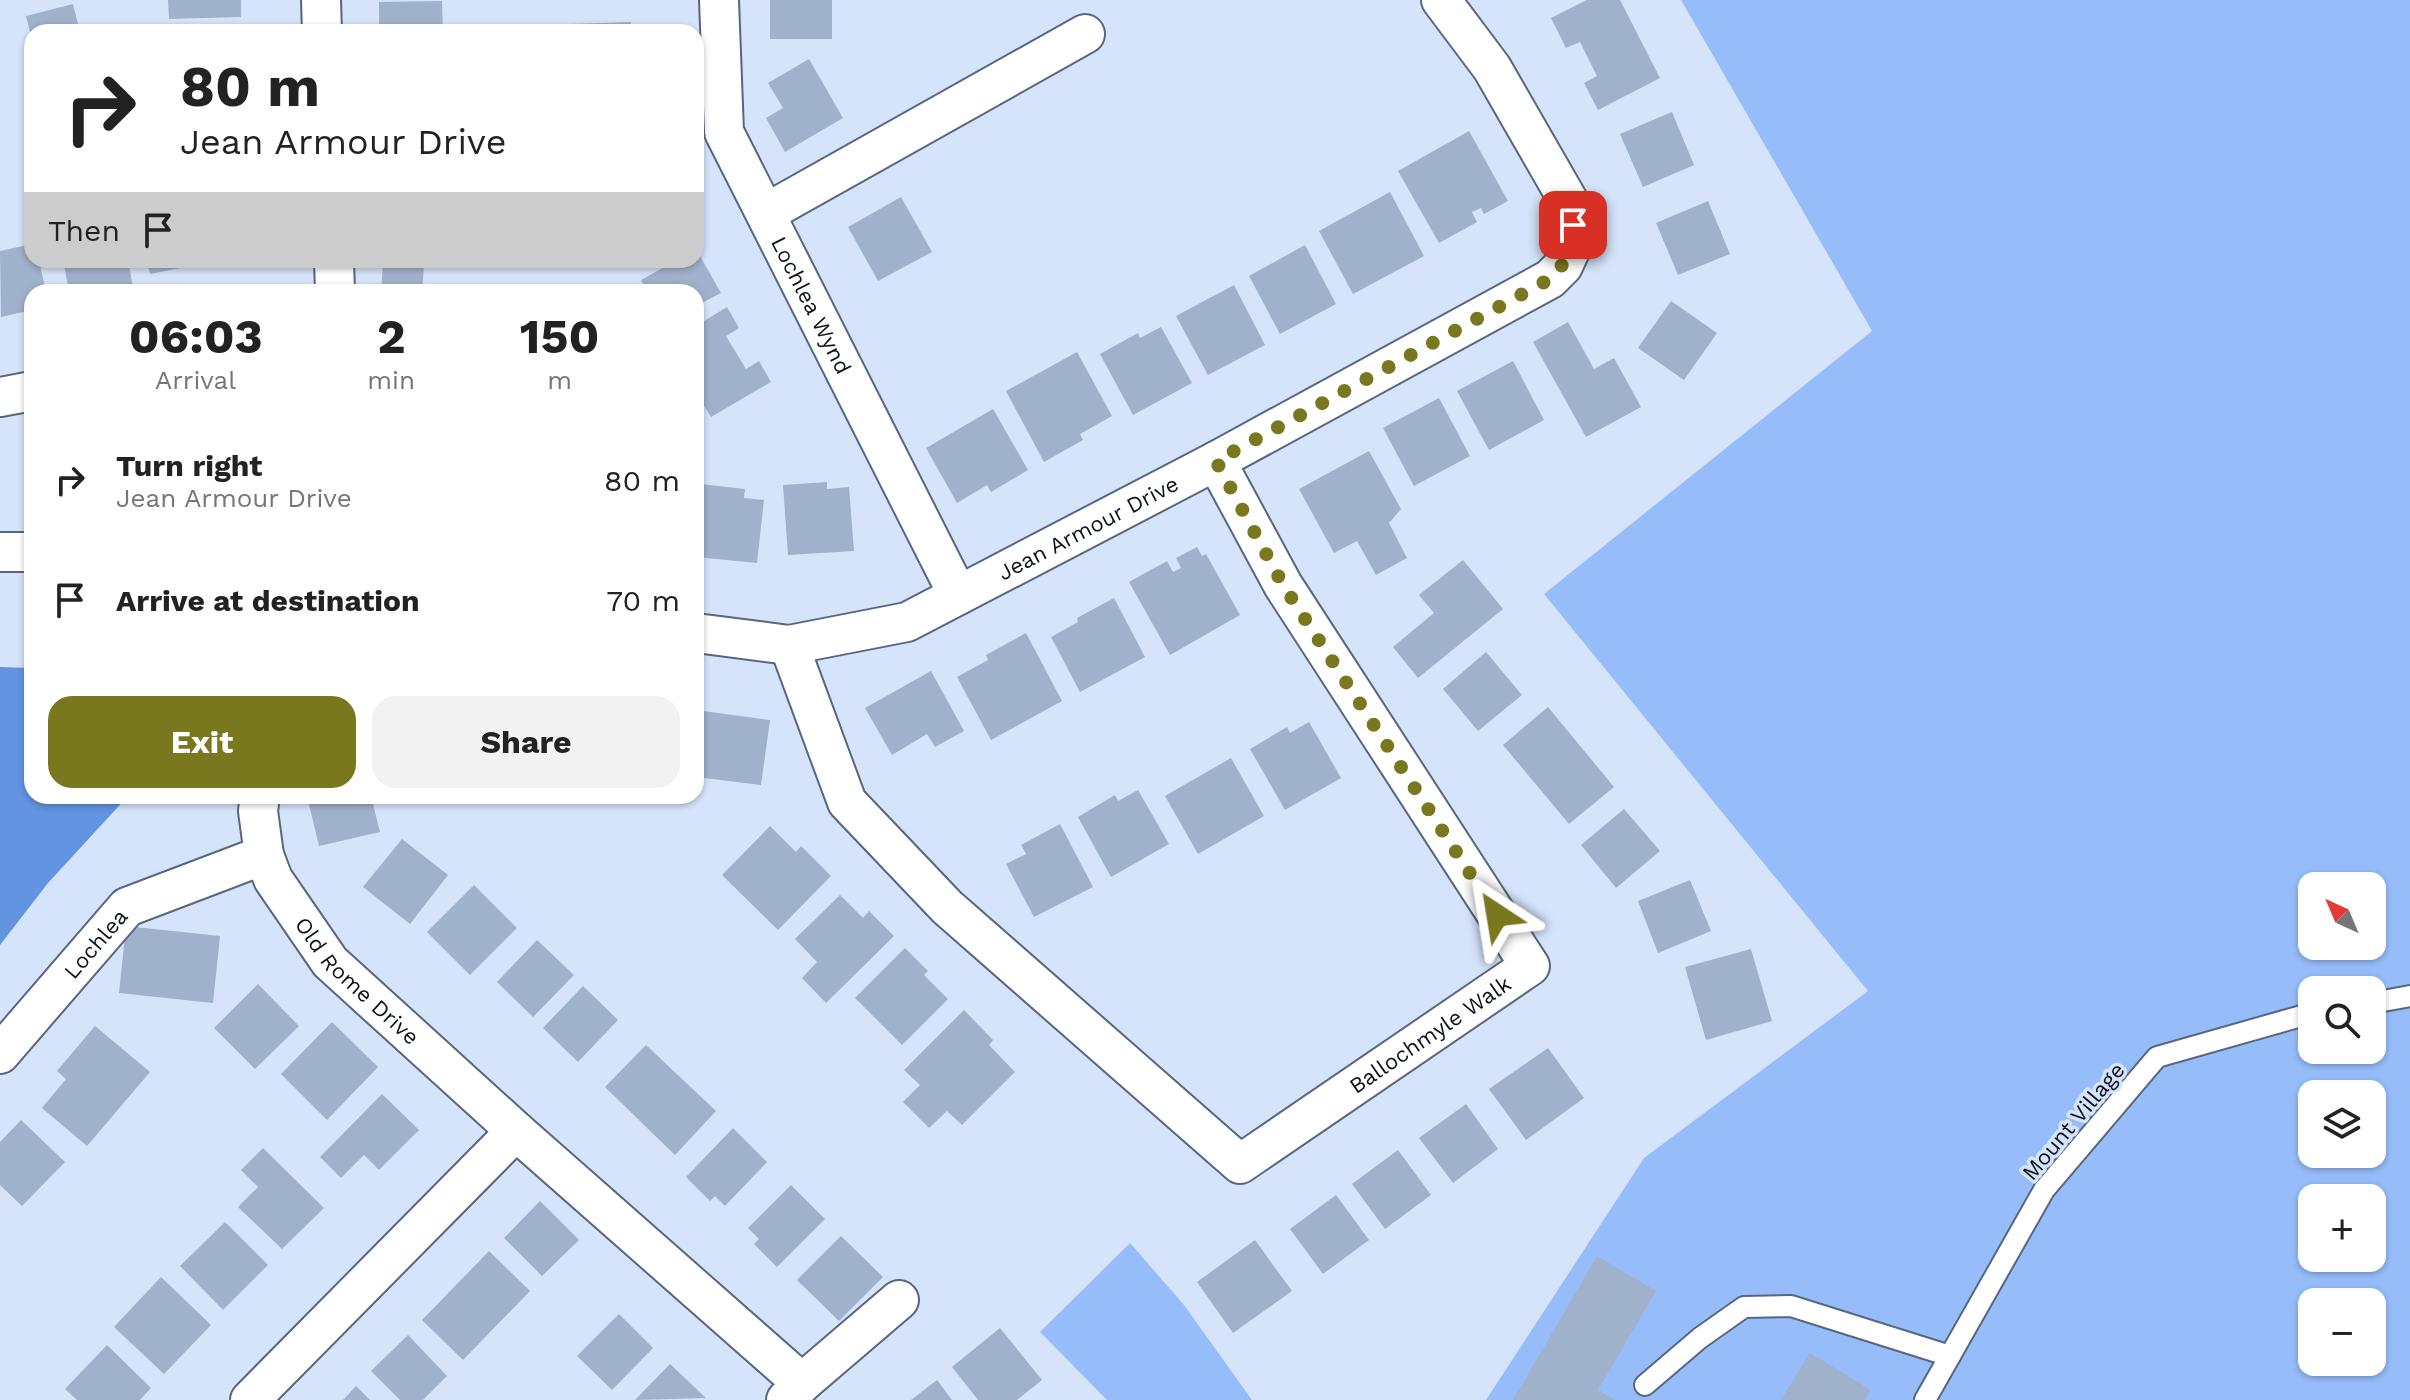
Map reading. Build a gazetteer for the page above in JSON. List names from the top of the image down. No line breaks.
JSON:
{"streets":{"street":["Lochlea Wynd","Jean Armour Drive","Lochlea","Old Rome Drive","Ballochmyle Walk"],"lane":["Mount Village"]},"crossings":[["Lochlea Wynd","Jean Armour Drive"],["Jean Armour Drive","Ballochmyle Walk"],["Lochlea","Old Rome Drive"]],"north":"top left","page":{"turn":["80 m","Jean Armour Drive"],"then":"Then","eta":["06:03","Arrival","2","min","150","m"],"list":[{"name":"Turn right","note":"Jean Armour Drive","value":"80 m"},{"name":"Arrive at destination","value":"70 m"}],"buttons":["Exit","Share"],"map_buttons":["+","−"]}}
